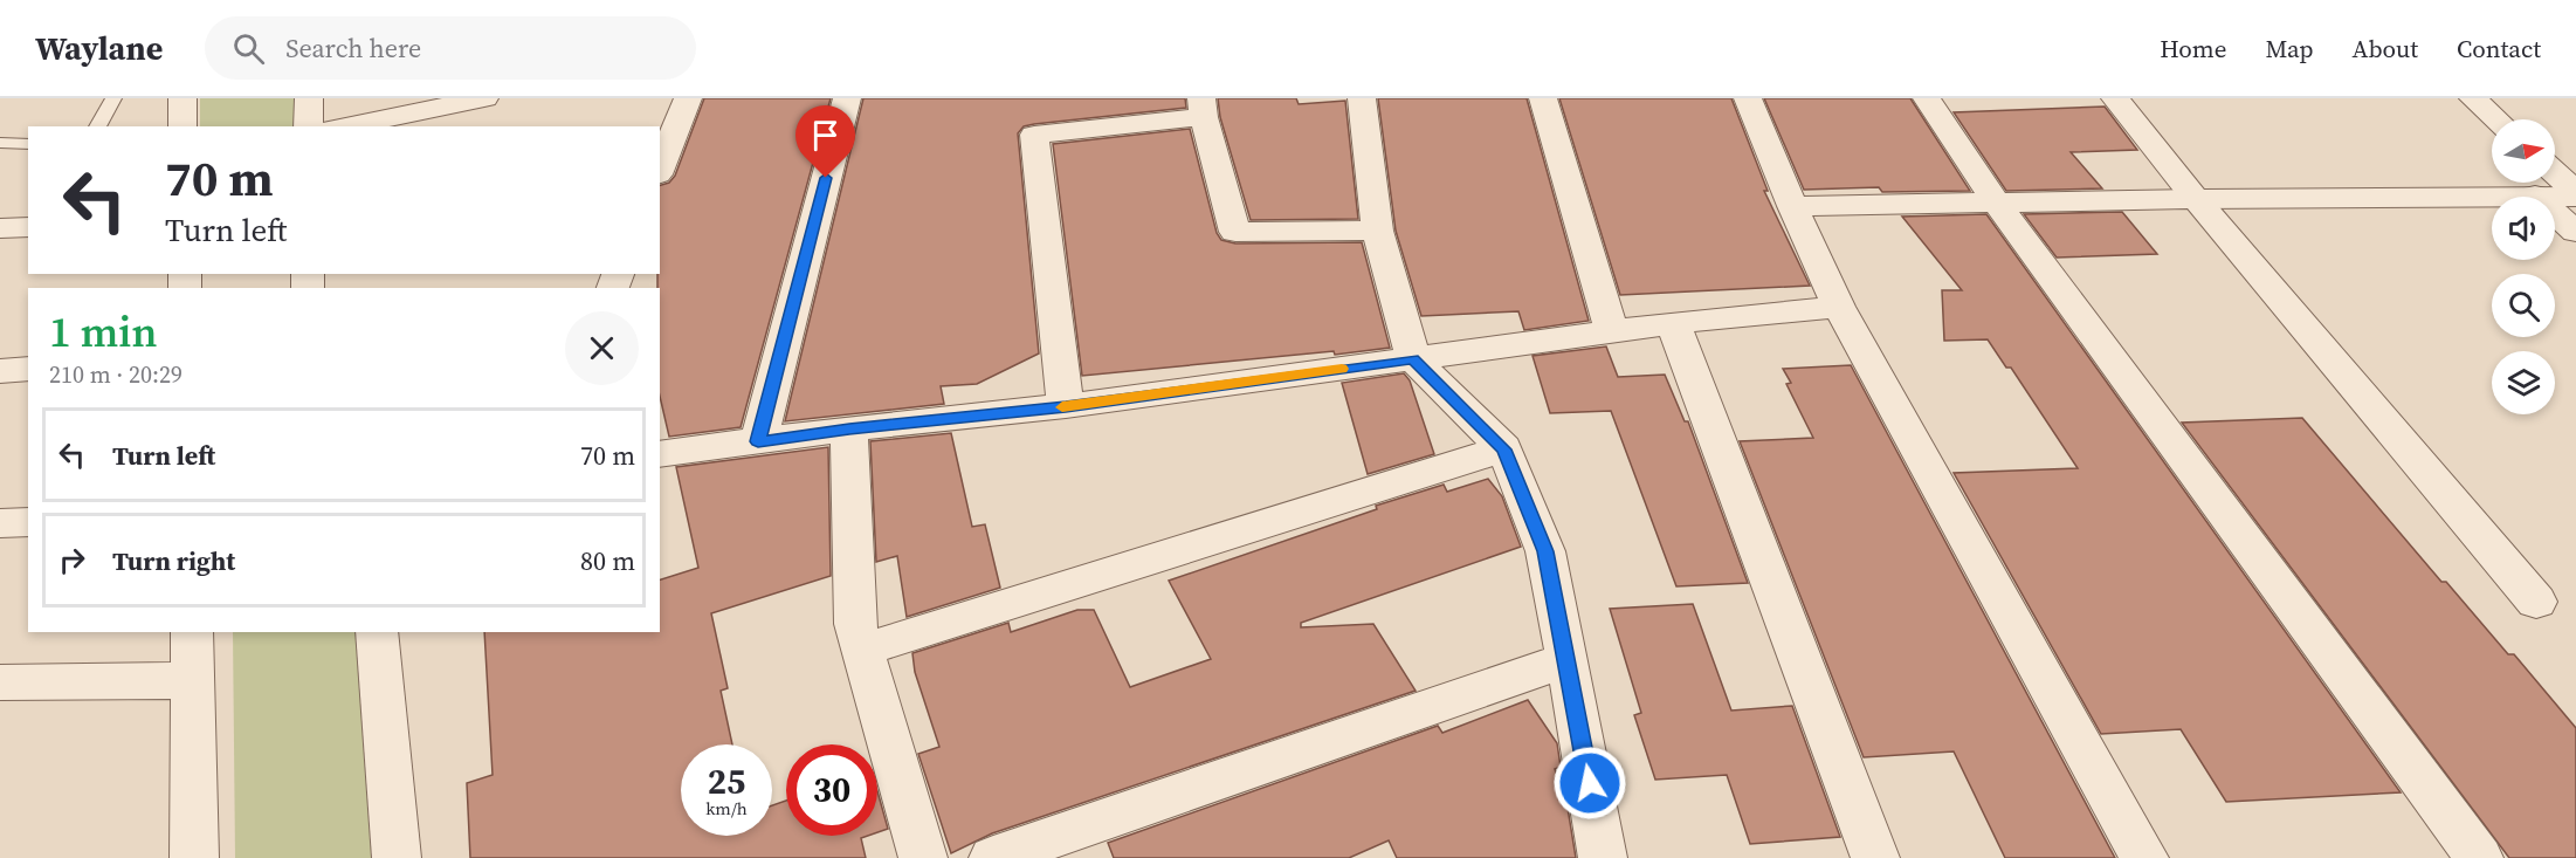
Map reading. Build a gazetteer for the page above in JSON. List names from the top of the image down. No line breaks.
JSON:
{"north":"right","page":{"header":"Waylane","search":"Search here","nav":["Home","Map","About","Contact"],"turn":["70 m","Turn left"],"heading":["1 min","210 m · 20:29"],"list":[{"name":"Turn left","value":"70 m"},{"name":"Turn right","value":"80 m"}],"speed":"25 km/h","limit":"30"}}
